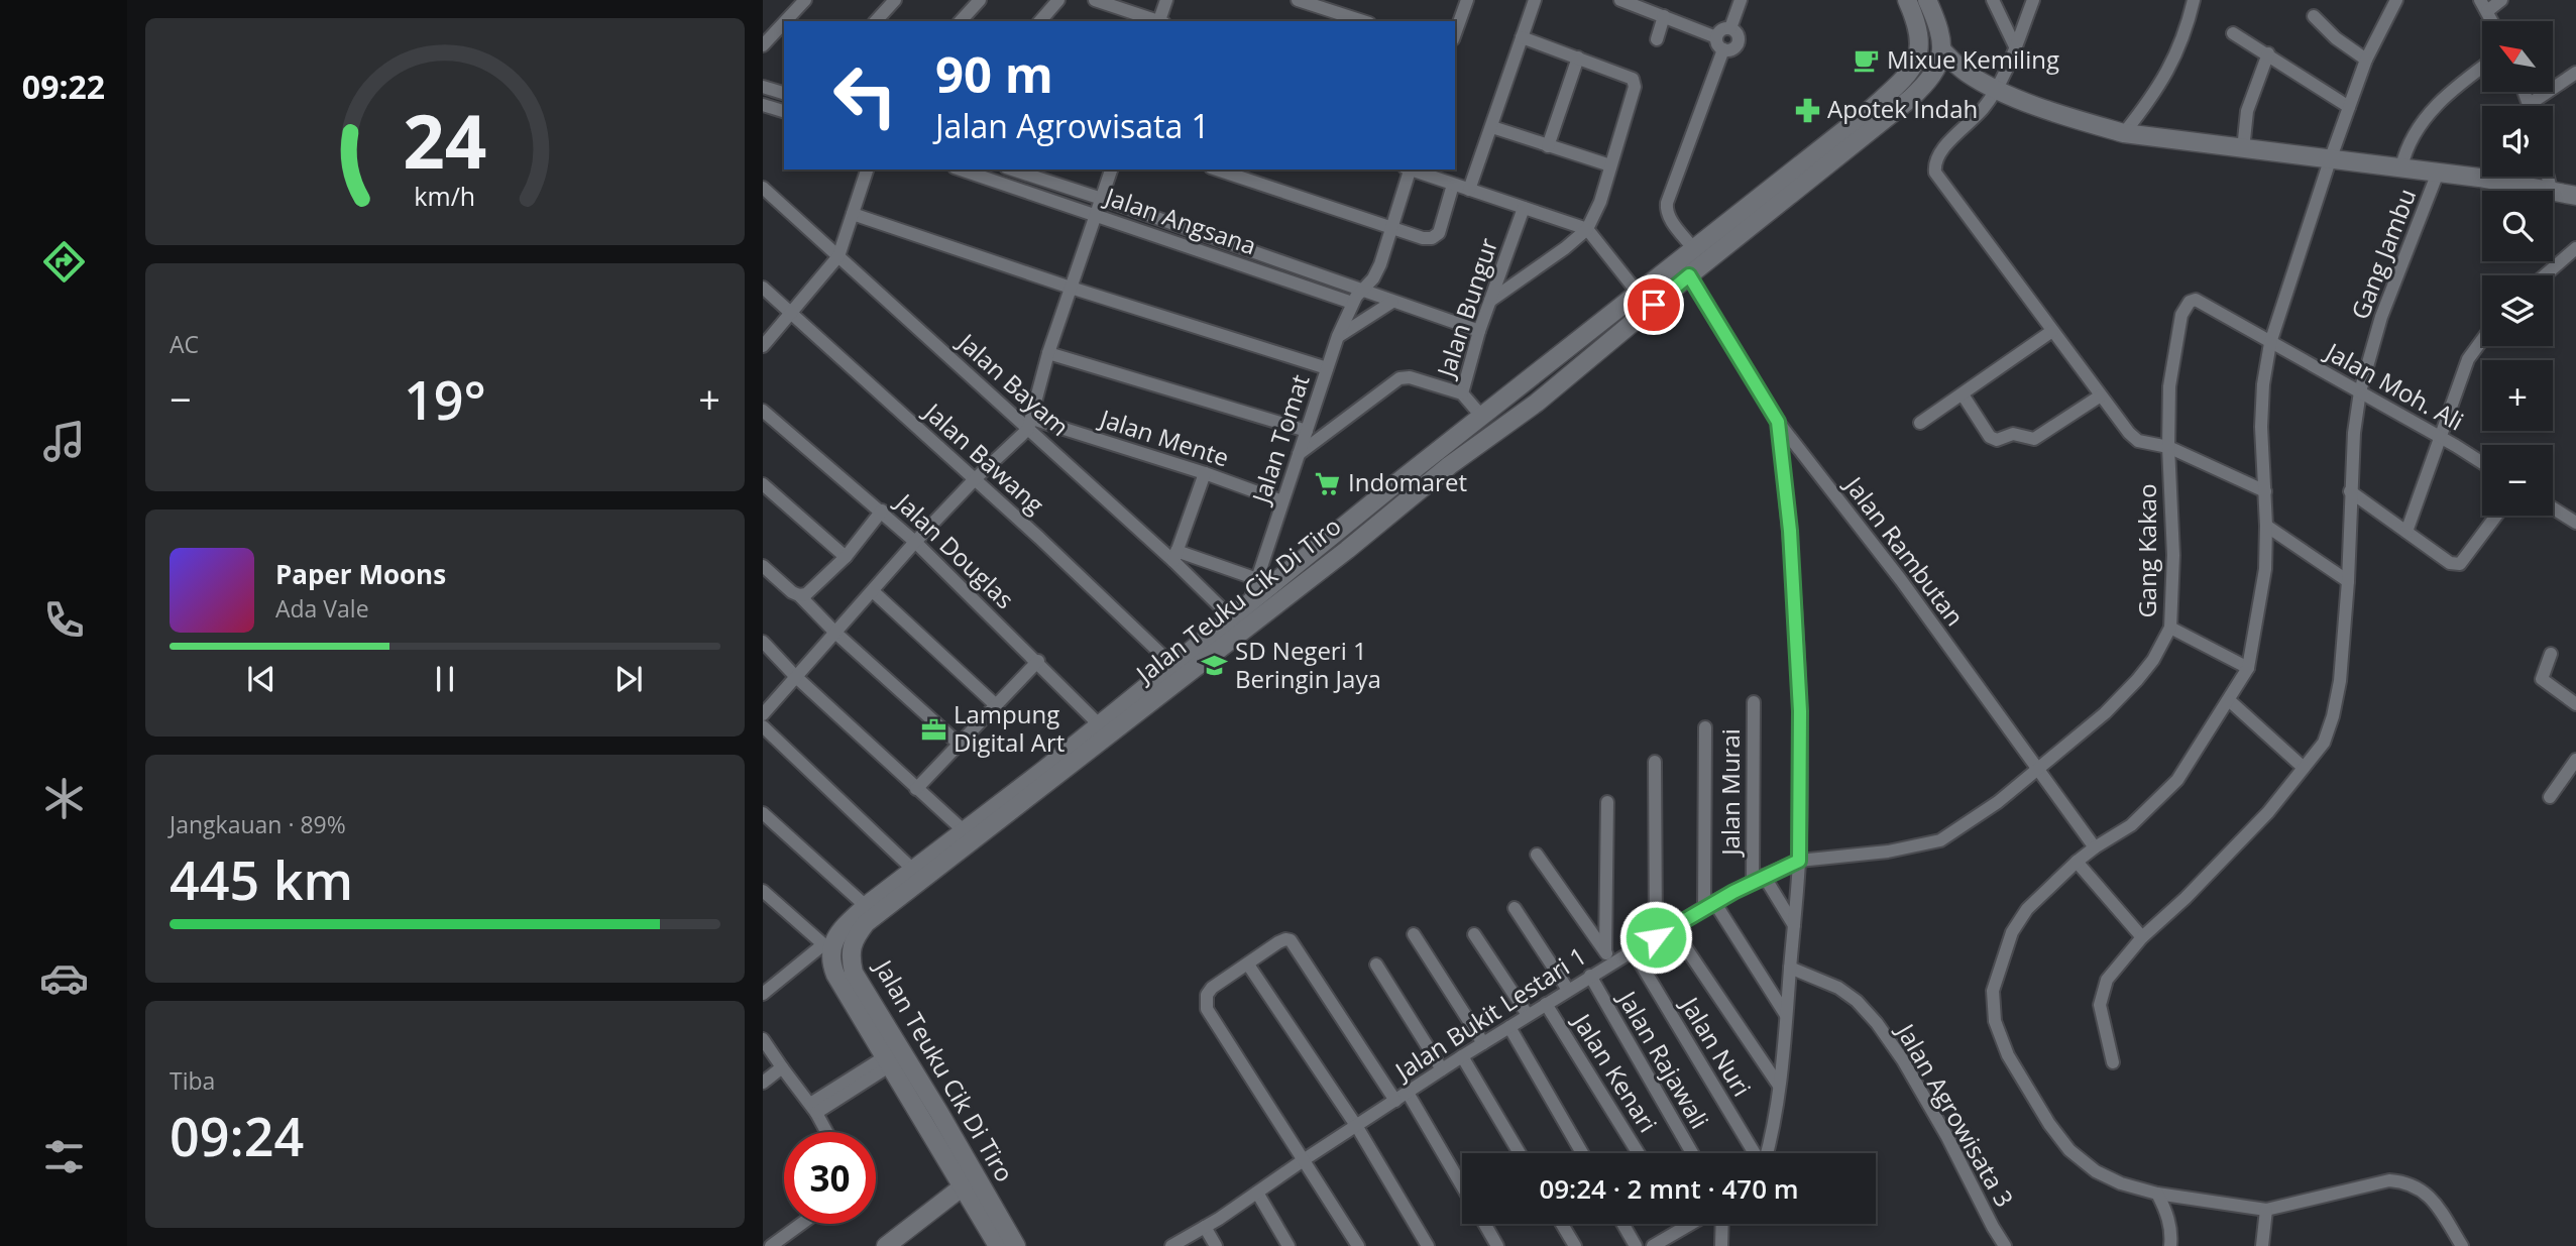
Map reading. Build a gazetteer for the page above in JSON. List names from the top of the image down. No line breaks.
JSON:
{"streets":{"street":["Jalan Angsana","Gang Jambu","Jalan Bungur","Jalan Bayam","Jalan Moh. Ali","Jalan Mente","Jalan Tomat","Jalan Bawang","Gang Kakao","Jalan Douglas","Jalan Rambutan","Jalan Teuku Cik Di Tiro","Jalan Murai","Jalan Bukit Lestari 1","Jalan Nuri","Jalan Rajawali","Jalan Kenari","Jalan Agrowisata 3"]},"crossings":[["Jalan Angsana","Jalan Bayam"],["Jalan Angsana","Jalan Mente"],["Jalan Angsana","Jalan Tomat"],["Gang Jambu","Jalan Moh. Ali"],["Jalan Bungur","Jalan Teuku Cik Di Tiro"],["Jalan Bayam","Jalan Mente"],["Jalan Bayam","Jalan Teuku Cik Di Tiro"],["Jalan Moh. Ali","Gang Kakao"],["Jalan Mente","Jalan Tomat"],["Jalan Tomat","Jalan Teuku Cik Di Tiro"],["Jalan Bawang","Jalan Teuku Cik Di Tiro"],["Gang Kakao","Jalan Rambutan"],["Gang Kakao","Jalan Bukit Lestari 1"],["Jalan Douglas","Jalan Teuku Cik Di Tiro"],["Jalan Rambutan","Jalan Teuku Cik Di Tiro"],["Jalan Rambutan","Jalan Bukit Lestari 1"],["Jalan Murai","Jalan Bukit Lestari 1"],["Jalan Bukit Lestari 1","Jalan Nuri"],["Jalan Bukit Lestari 1","Jalan Rajawali"],["Jalan Bukit Lestari 1","Jalan Kenari"]],"places":{"cafe":["Mixue Kemiling"],"pharmacy":["Apotek Indah"],"supermarket":["Indomaret"],"school or university":["SD Negeri 1 Beringin Jaya"],"office":["Lampung Digital Art"]},"north":"top left","page":{"tabs":"09:22","map_buttons":["+","−"],"turn":["90 m","Jalan Agrowisata 1"],"tile":["AC",["Jangkauan · 89%","445 km"],["Tiba","09:24"]],"heat":["−","19°","+"],"song":["Paper Moons","Ada Vale"],"limit":"30","trip":"09:24 · 2 mnt · 470 m","gauge":["24","km/h"]}}
